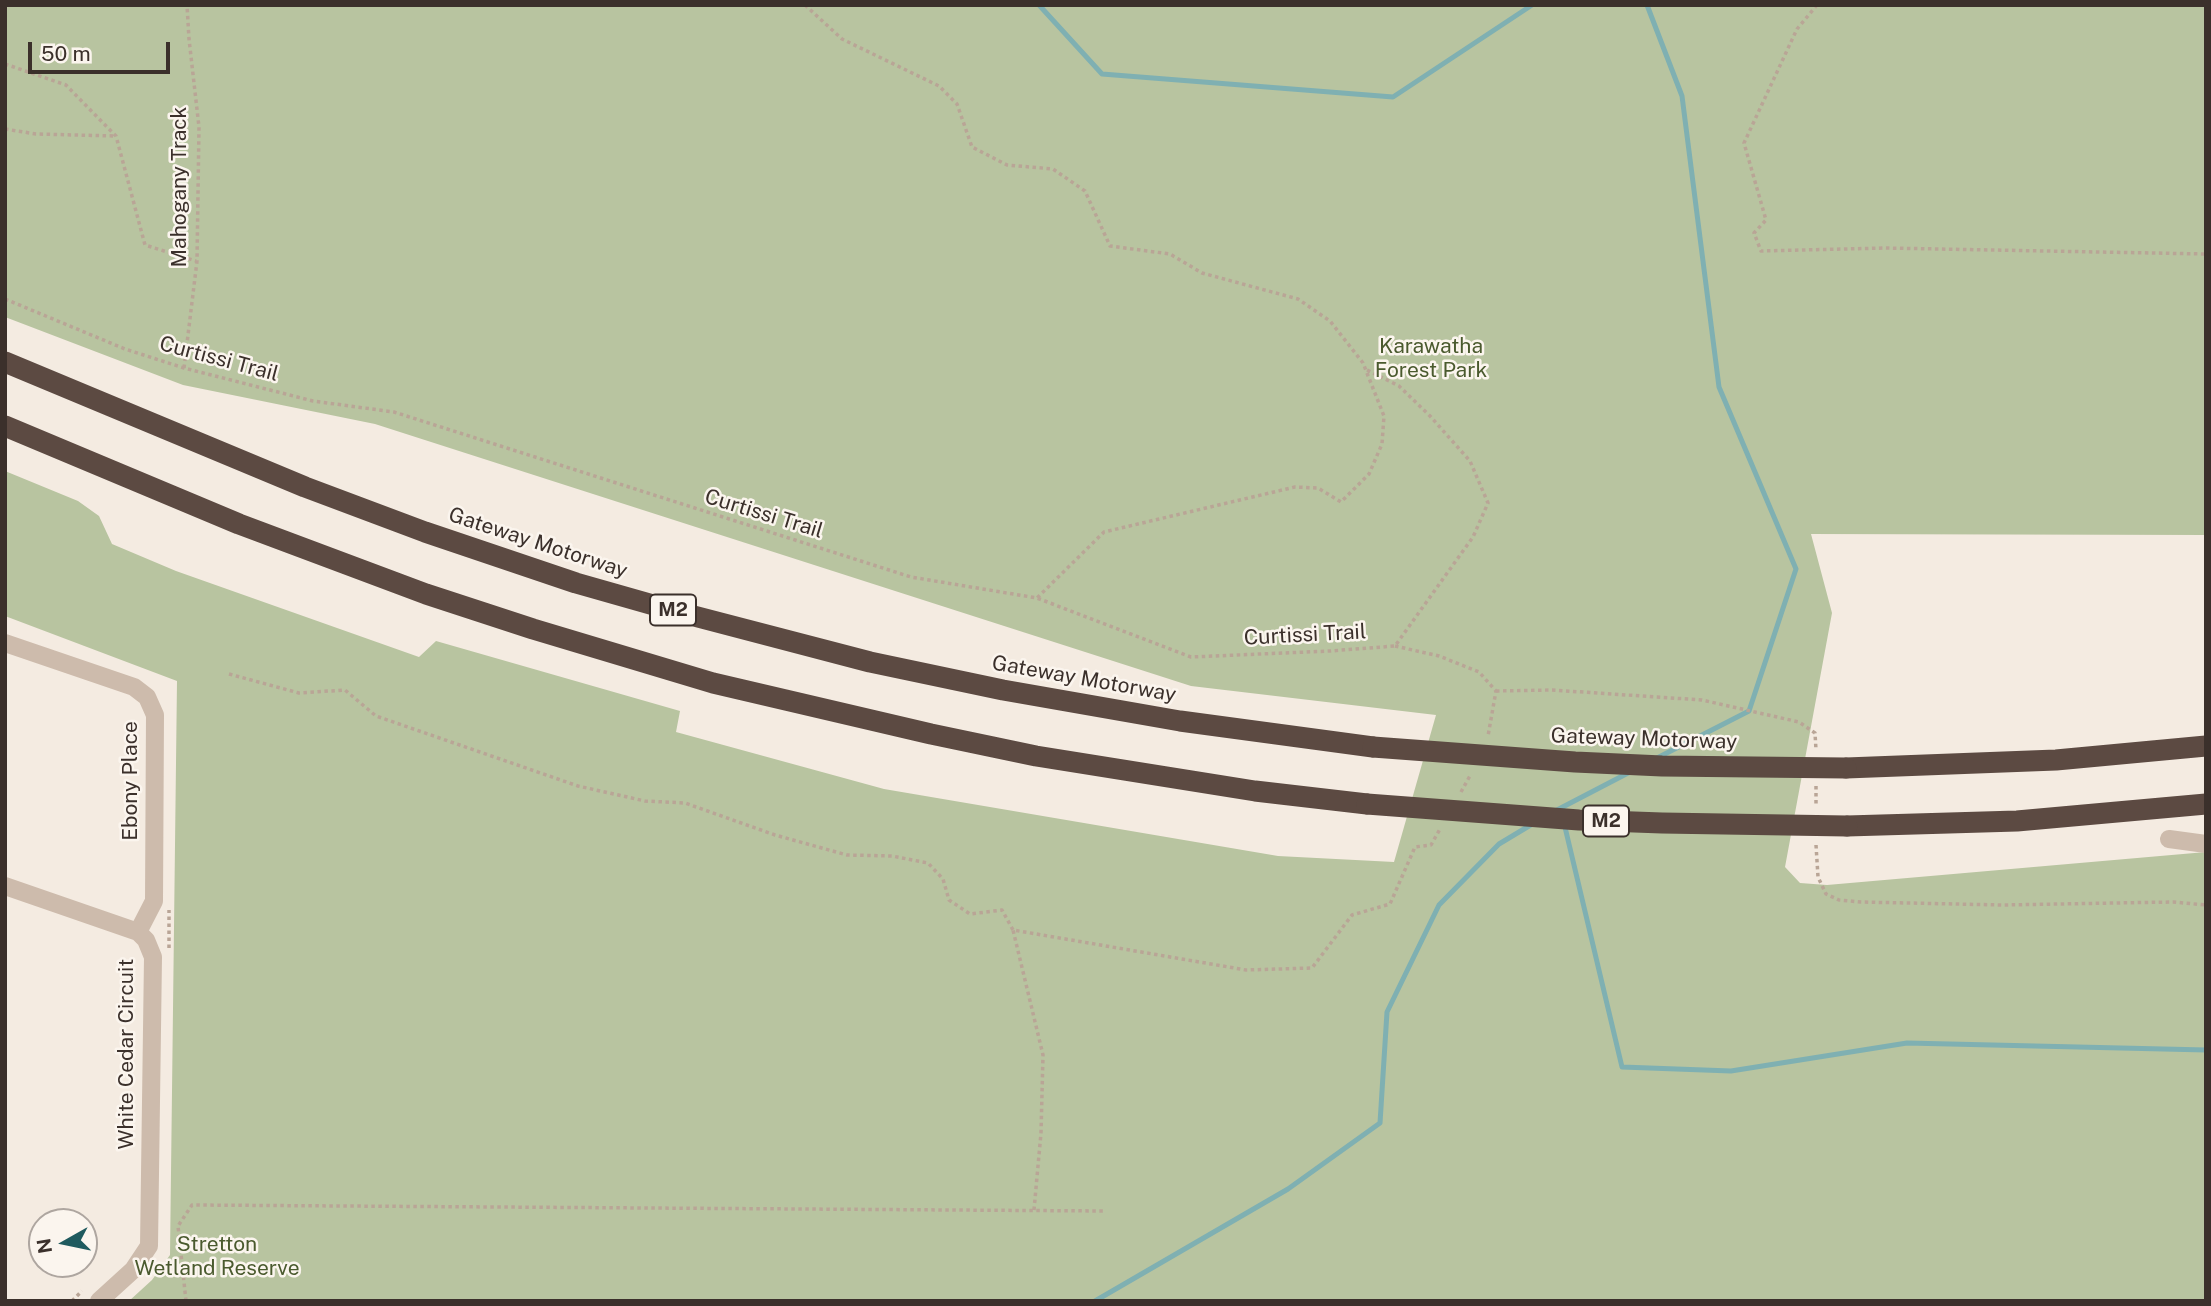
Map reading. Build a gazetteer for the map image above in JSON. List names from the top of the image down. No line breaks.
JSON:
{"streets":{"highway":["Gateway Motorway","M2"],"street":["Ebony Place","White Cedar Circuit"],"path":["Mahogany Track","Curtissi Trail"]},"crossings":[["Mahogany Track","Curtissi Trail"],["Ebony Place","White Cedar Circuit"]],"parks":["Karawatha Forest Park","Stretton Wetland Reserve"],"scale_bar":"50 m","north":"left"}
